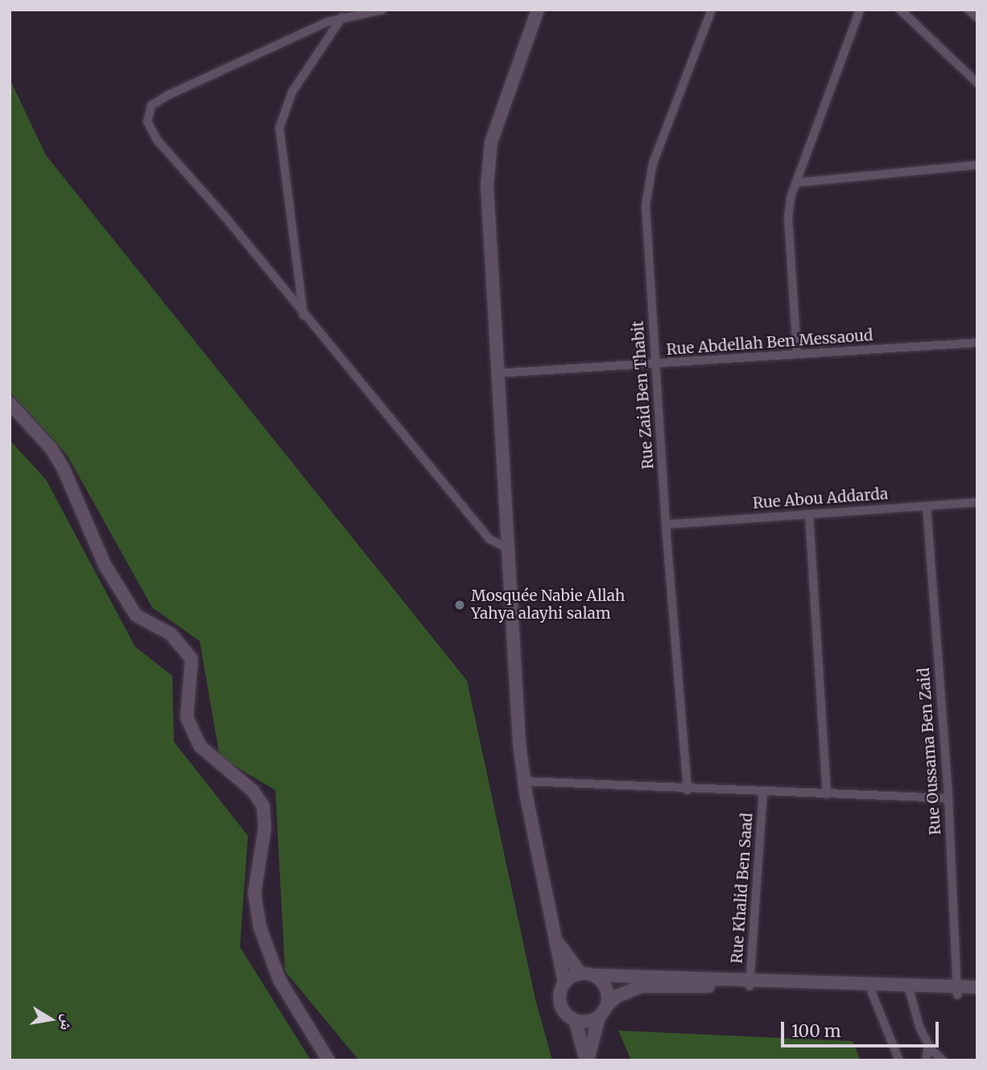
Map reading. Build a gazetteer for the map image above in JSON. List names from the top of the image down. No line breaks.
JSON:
{"streets":{"street":["Rue Abdellah Ben Messaoud","Rue Zaid Ben Thabit","Rue Abou Addarda","Rue Oussama Ben Zaid","Rue Khalid Ben Saad"]},"crossings":[["Rue Abdellah Ben Messaoud","Rue Zaid Ben Thabit"],["Rue Zaid Ben Thabit","Rue Abou Addarda"],["Rue Abou Addarda","Rue Oussama Ben Zaid"]],"places":["Mosquée Nabie Allah Yahya alayhi salam"],"scale_bar":"100 m","north":"right"}
